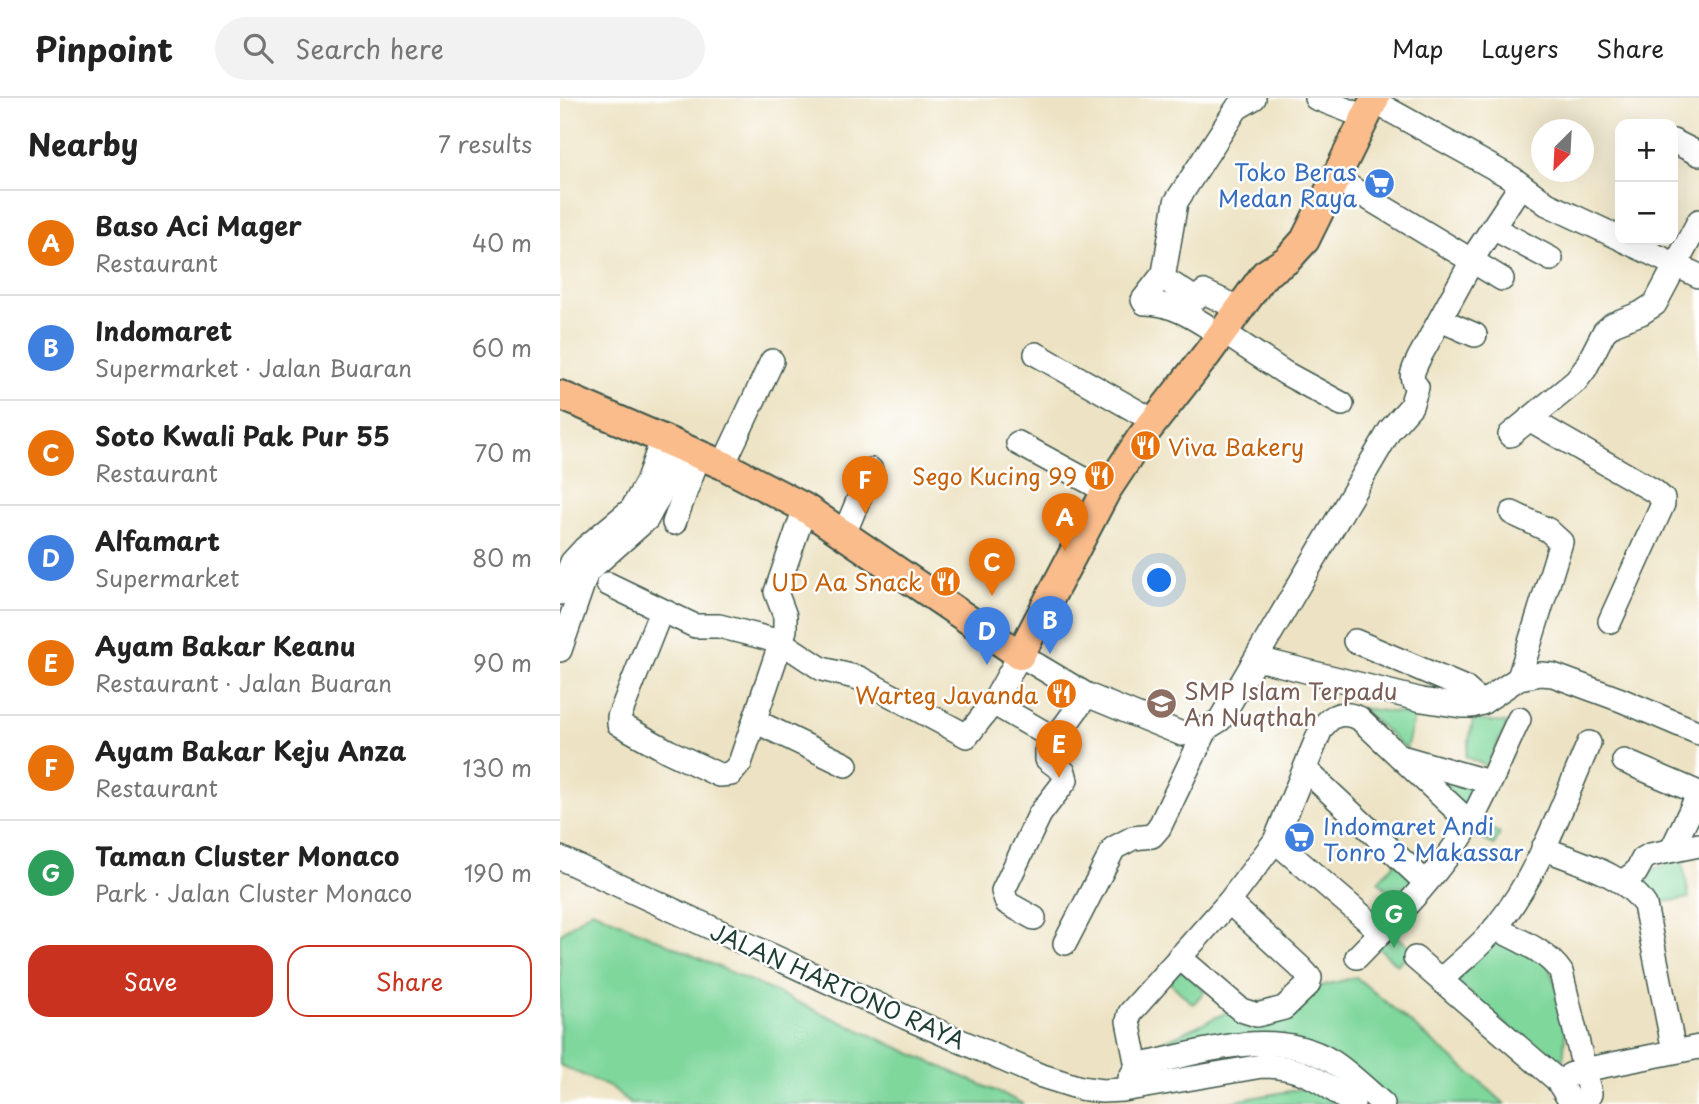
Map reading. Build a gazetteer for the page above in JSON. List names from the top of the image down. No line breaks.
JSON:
{"streets":{"street":["JALAN HARTONO RAYA"]},"places":{"supermarket":["Toko Beras Medan Raya","Indomaret Andi Tonro 2 Makassar"],"restaurant":["Viva Bakery","Sego Kucing 99","UD Aa Snack","Warteg Javanda"],"school or university":["SMP Islam Terpadu An Nuqthah"]},"north":"bottom left","page":{"header":"Pinpoint","search":"Search here","nav":["Map","Layers","Share"],"heading":["Nearby","7 results"],"map_buttons":["+","−"],"list":[{"mark":"A","name":"Baso Aci Mager","note":"Restaurant","value":"40 m"},{"mark":"B","name":"Indomaret","note":"Supermarket · Jalan Buaran","value":"60 m"},{"mark":"C","name":"Soto Kwali Pak Pur 55","note":"Restaurant","value":"70 m"},{"mark":"D","name":"Alfamart","note":"Supermarket","value":"80 m"},{"mark":"E","name":"Ayam Bakar Keanu","note":"Restaurant · Jalan Buaran","value":"90 m"},{"mark":"F","name":"Ayam Bakar Keju Anza","note":"Restaurant","value":"130 m"},{"mark":"G","name":"Taman Cluster Monaco","note":"Park · Jalan Cluster Monaco","value":"190 m"}],"pins":["F","A","C","B","D","E","G"],"buttons":["Save","Share"]}}
